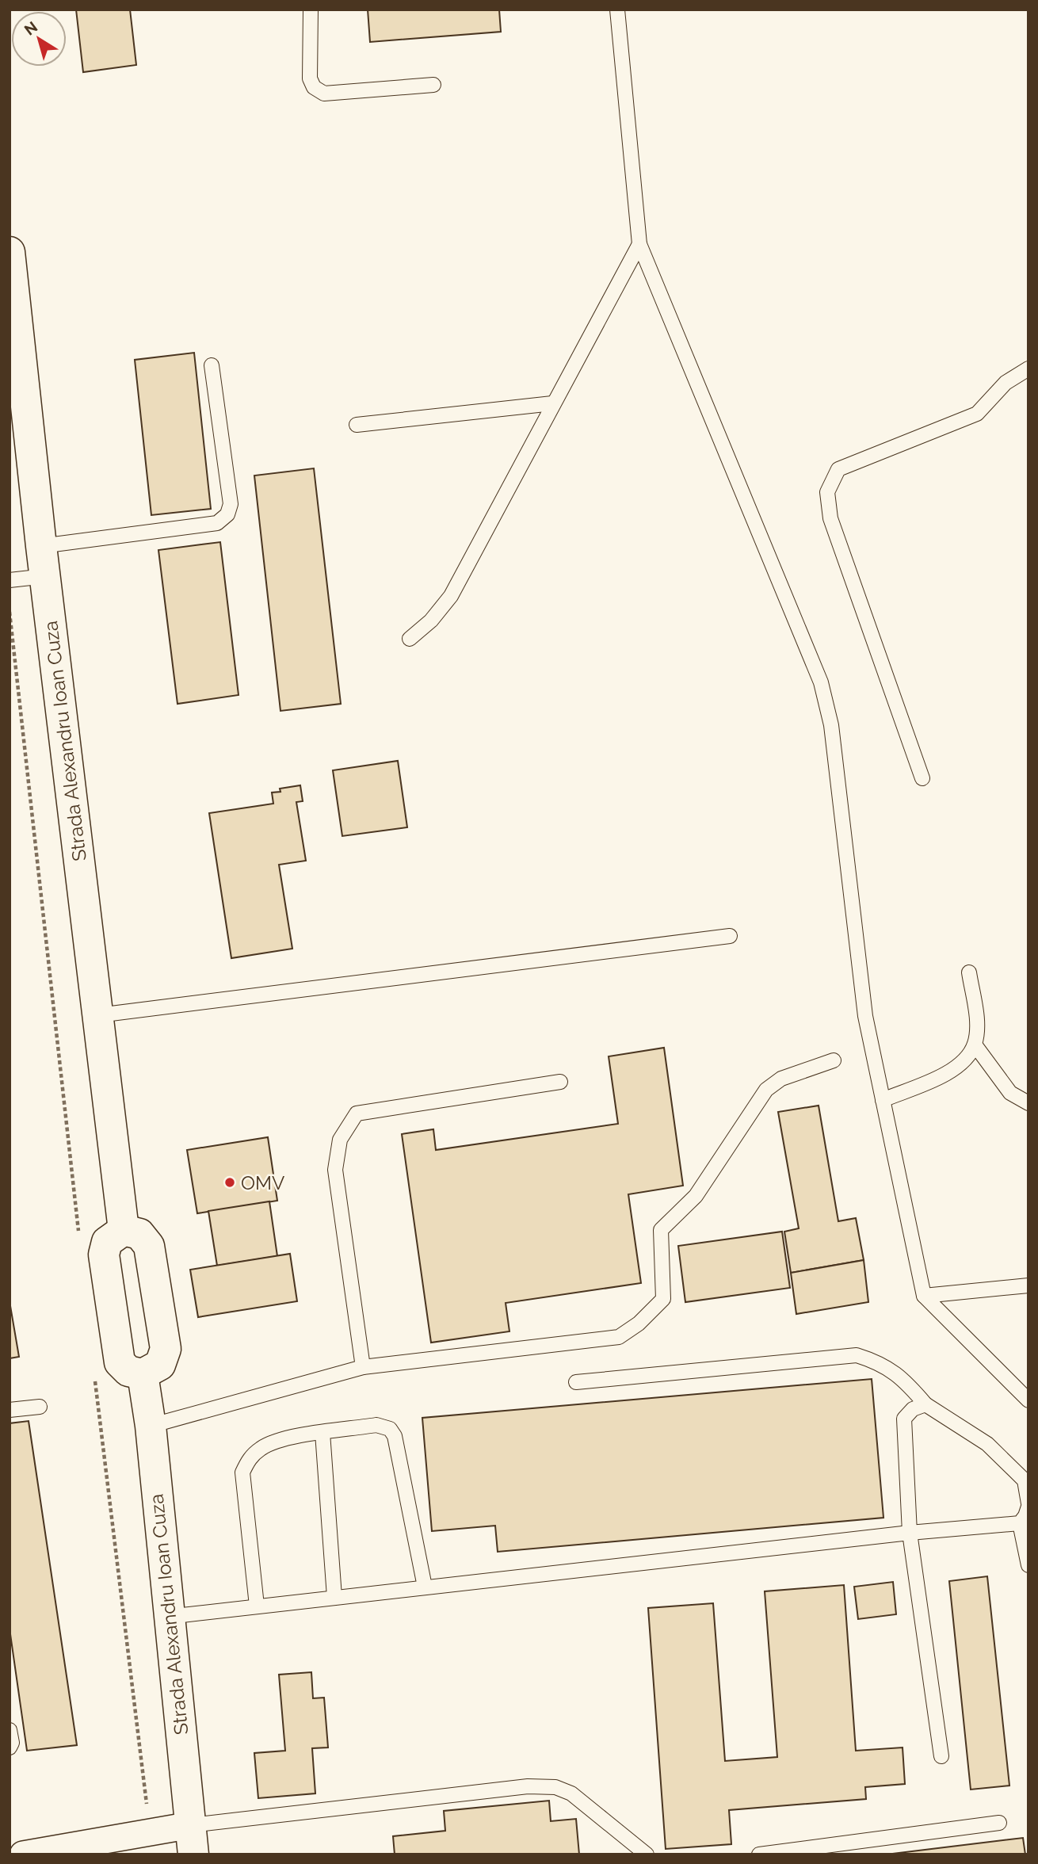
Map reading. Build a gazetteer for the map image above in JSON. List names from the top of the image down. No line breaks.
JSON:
{"streets":{"main road":["Strada Alexandru Ioan Cuza"]},"places":["OMV"],"north":"top left"}
